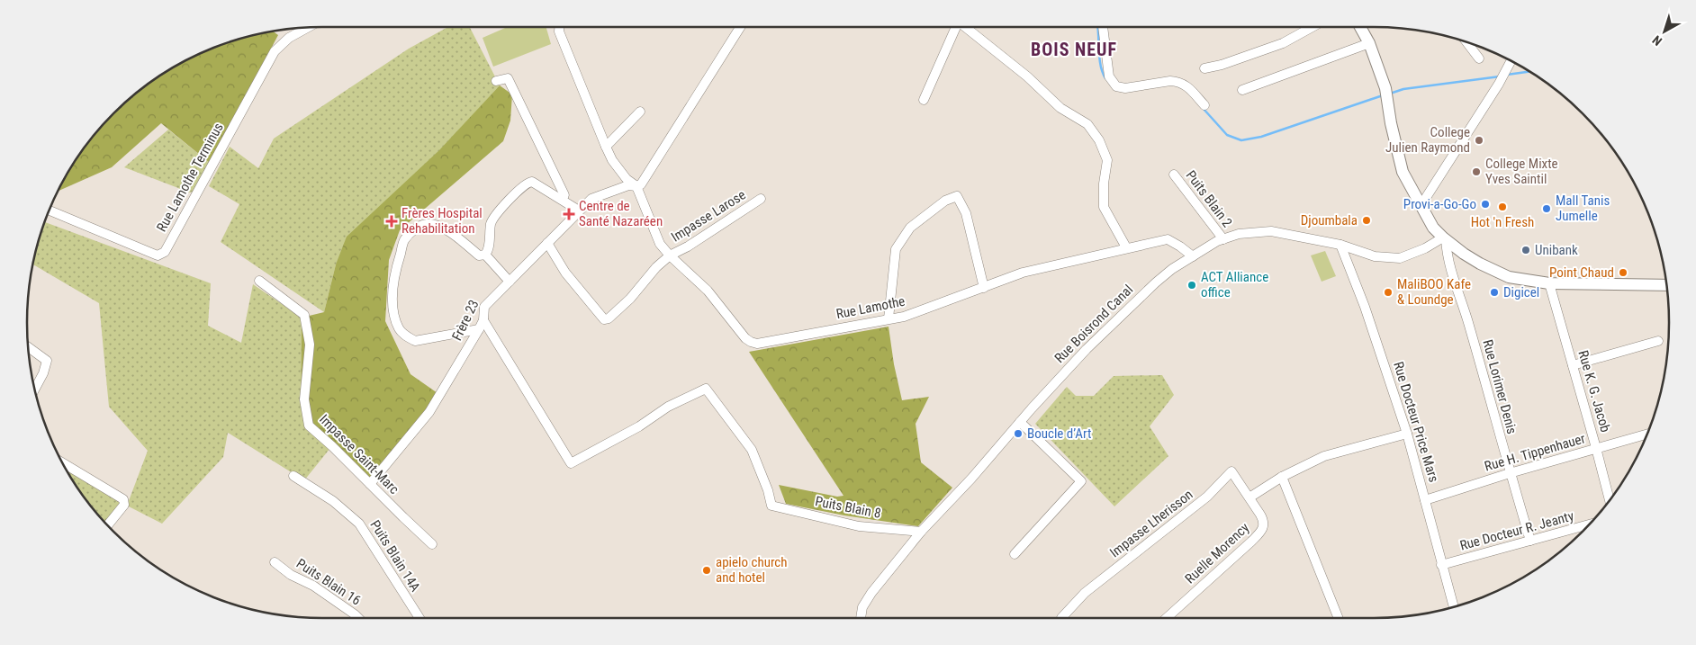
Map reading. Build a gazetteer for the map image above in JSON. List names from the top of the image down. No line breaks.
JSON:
{"streets":{"street":["Rue Lamothe Terminus","Puits Blain 2","Impasse Larose","Rue Lamothe","Frère 23","Rue Boisrond Canal","Rue Lorimer Denis","Rue K. G. Jacob","Rue Docteur Price Mars","Rue H. Tippenhauer","Impasse Saint-Marc","Puits Blain 8","Impasse Lherisson","Rue Docteur R. Jeanty","Ruelle Morency","Puits Blain 14A","Puits Blain 16"]},"crossings":[["Puits Blain 2","Rue Boisrond Canal"],["Impasse Larose","Rue Lamothe"],["Impasse Larose","Frère 23"],["Rue Lamothe","Frère 23"],["Rue Lamothe","Rue Boisrond Canal"],["Frère 23","Impasse Saint-Marc"],["Frère 23","Puits Blain 8"],["Rue Boisrond Canal","Rue Lorimer Denis"],["Rue Boisrond Canal","Rue Docteur Price Mars"],["Rue Boisrond Canal","Puits Blain 8"],["Rue Lorimer Denis","Rue H. Tippenhauer"],["Rue Lorimer Denis","Rue Docteur R. Jeanty"],["Rue K. G. Jacob","Rue H. Tippenhauer"],["Rue Docteur Price Mars","Rue H. Tippenhauer"],["Rue Docteur Price Mars","Rue Docteur R. Jeanty"],["Impasse Lherisson","Ruelle Morency"]],"districts":["BOIS NEUF"],"places":{"other":["College Julien Raymond","College Mixte Yves Saintil","Provi-a-Go-Go","Hot 'n Fresh","Mall Tanis Jumelle","Djoumbala","Unibank","Point Chaud","ACT Alliance office","MaliBOO Kafe & Loundge","Digicel","Boucle d’Art","apielo church and hotel"],"health":["Centre de Santé Nazaréen","Frères Hospital Rehabilitation"]},"north":"bottom left"}
